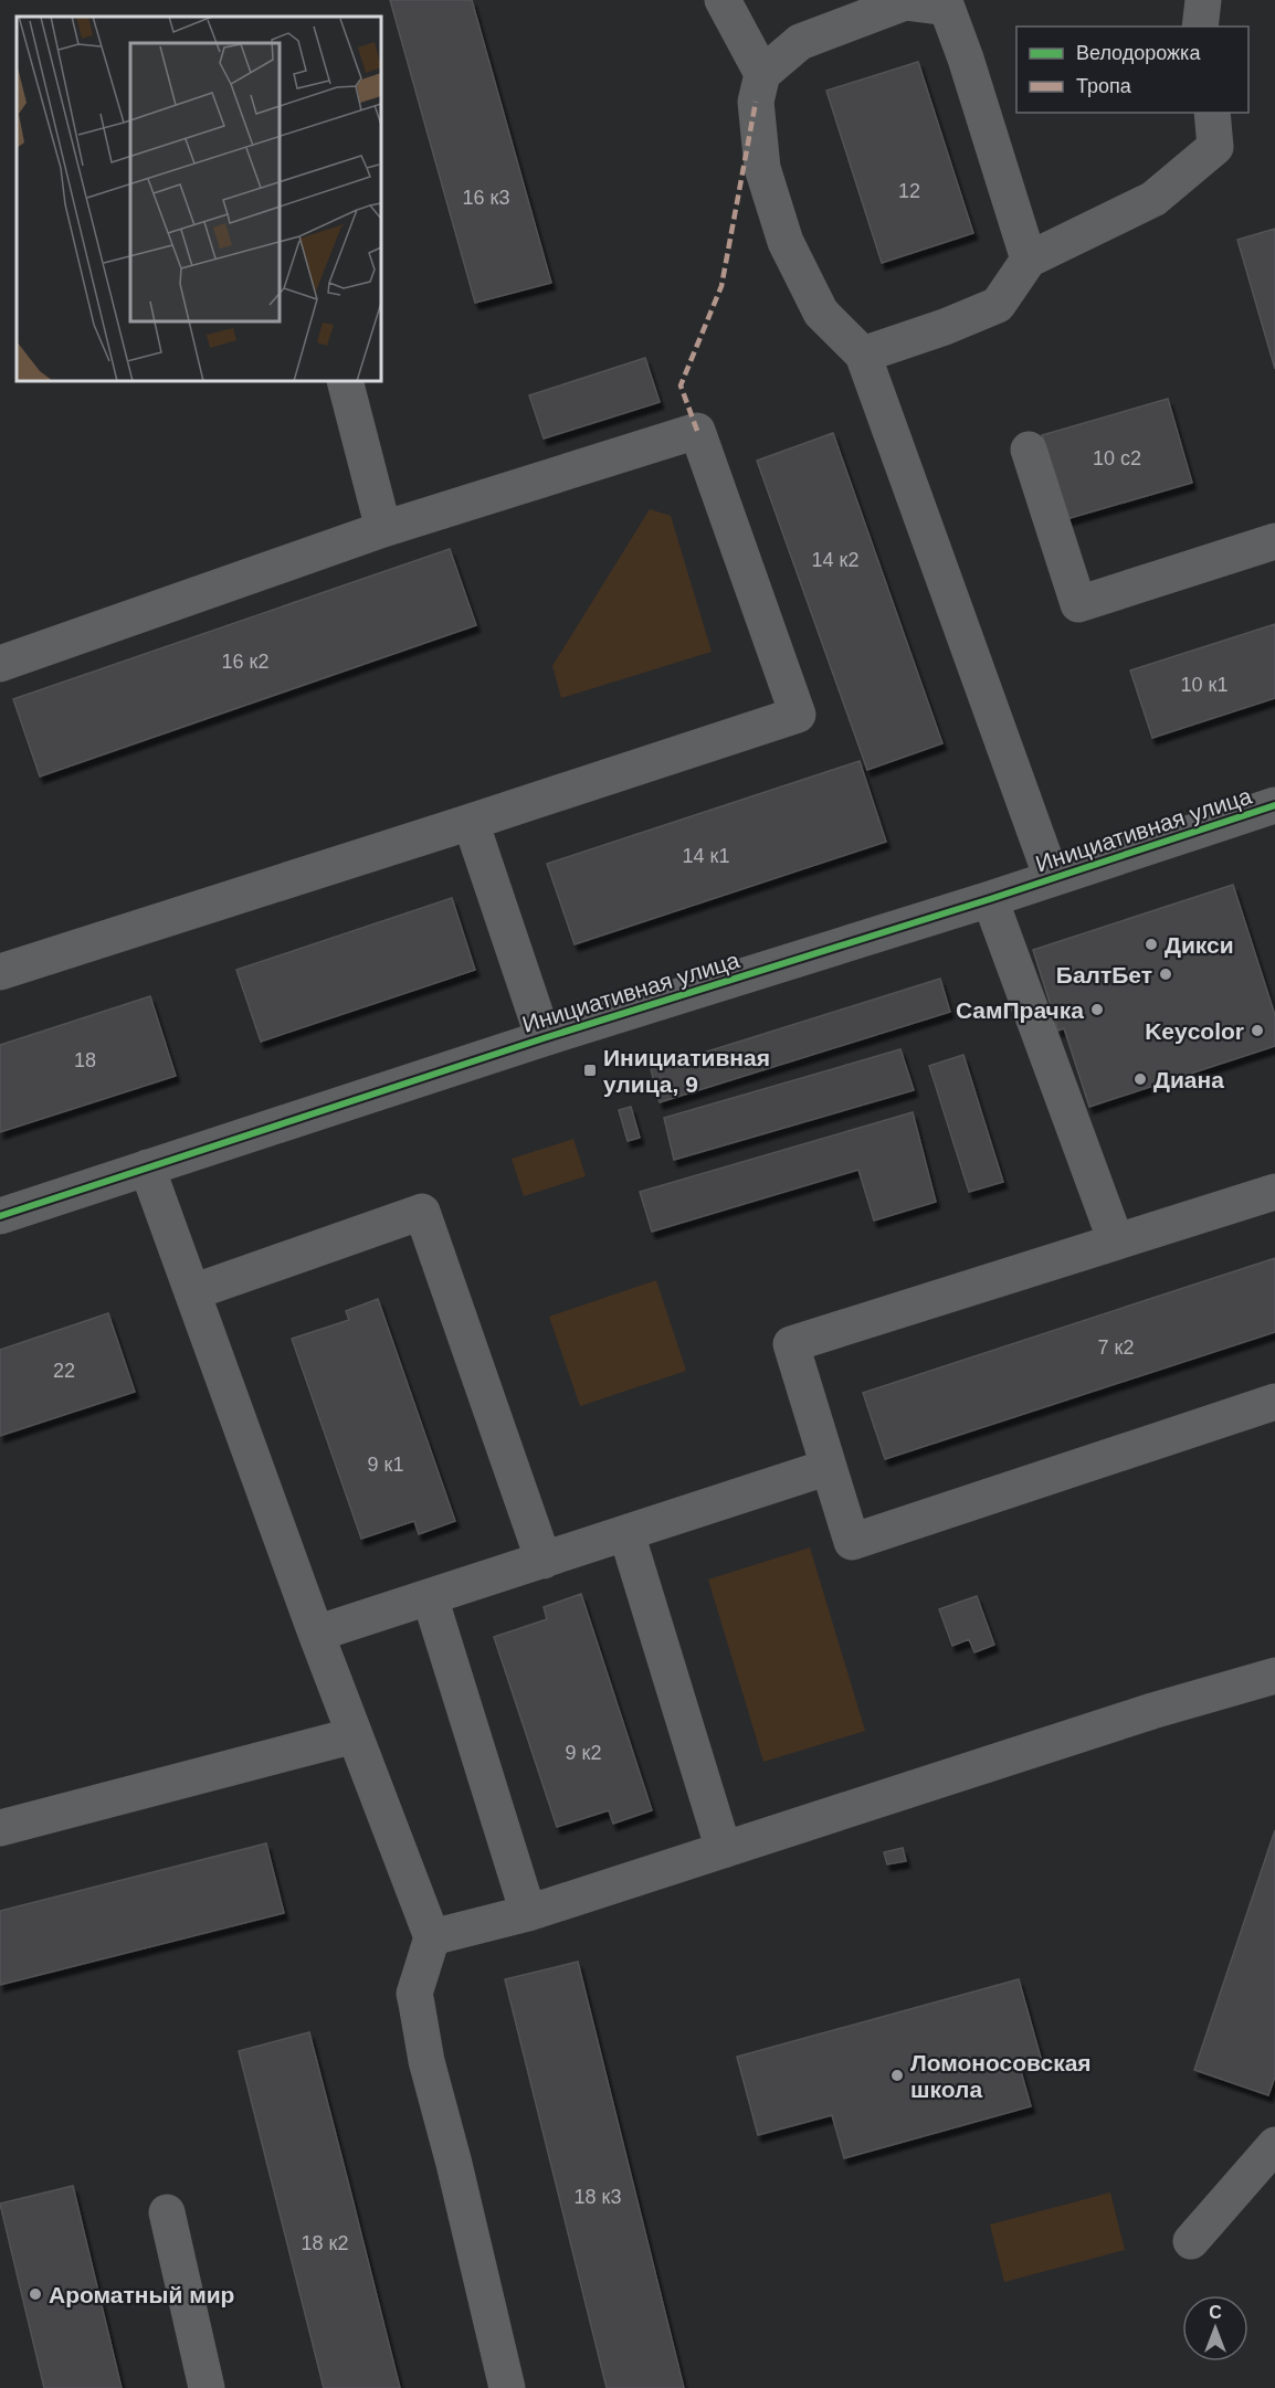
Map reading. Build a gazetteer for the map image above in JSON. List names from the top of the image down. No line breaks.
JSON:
{"streets":{"street":["Инициативная улица"]},"places":{"other":["Дикси","БалтБет","СамПрачка","Keycolor","Диана","Ломоносовская школа","Ароматный мир"],"transit":["Инициативная улица, 9"]},"house_numbers":["12","16 к3","10 с2","14 к2","16 к2","10 к1","14 к1","18","7 к2","22","9 к1","9 к2","18 к3","18 к2"],"legend":["Велодорожка","Тропа"],"north":"top"}
